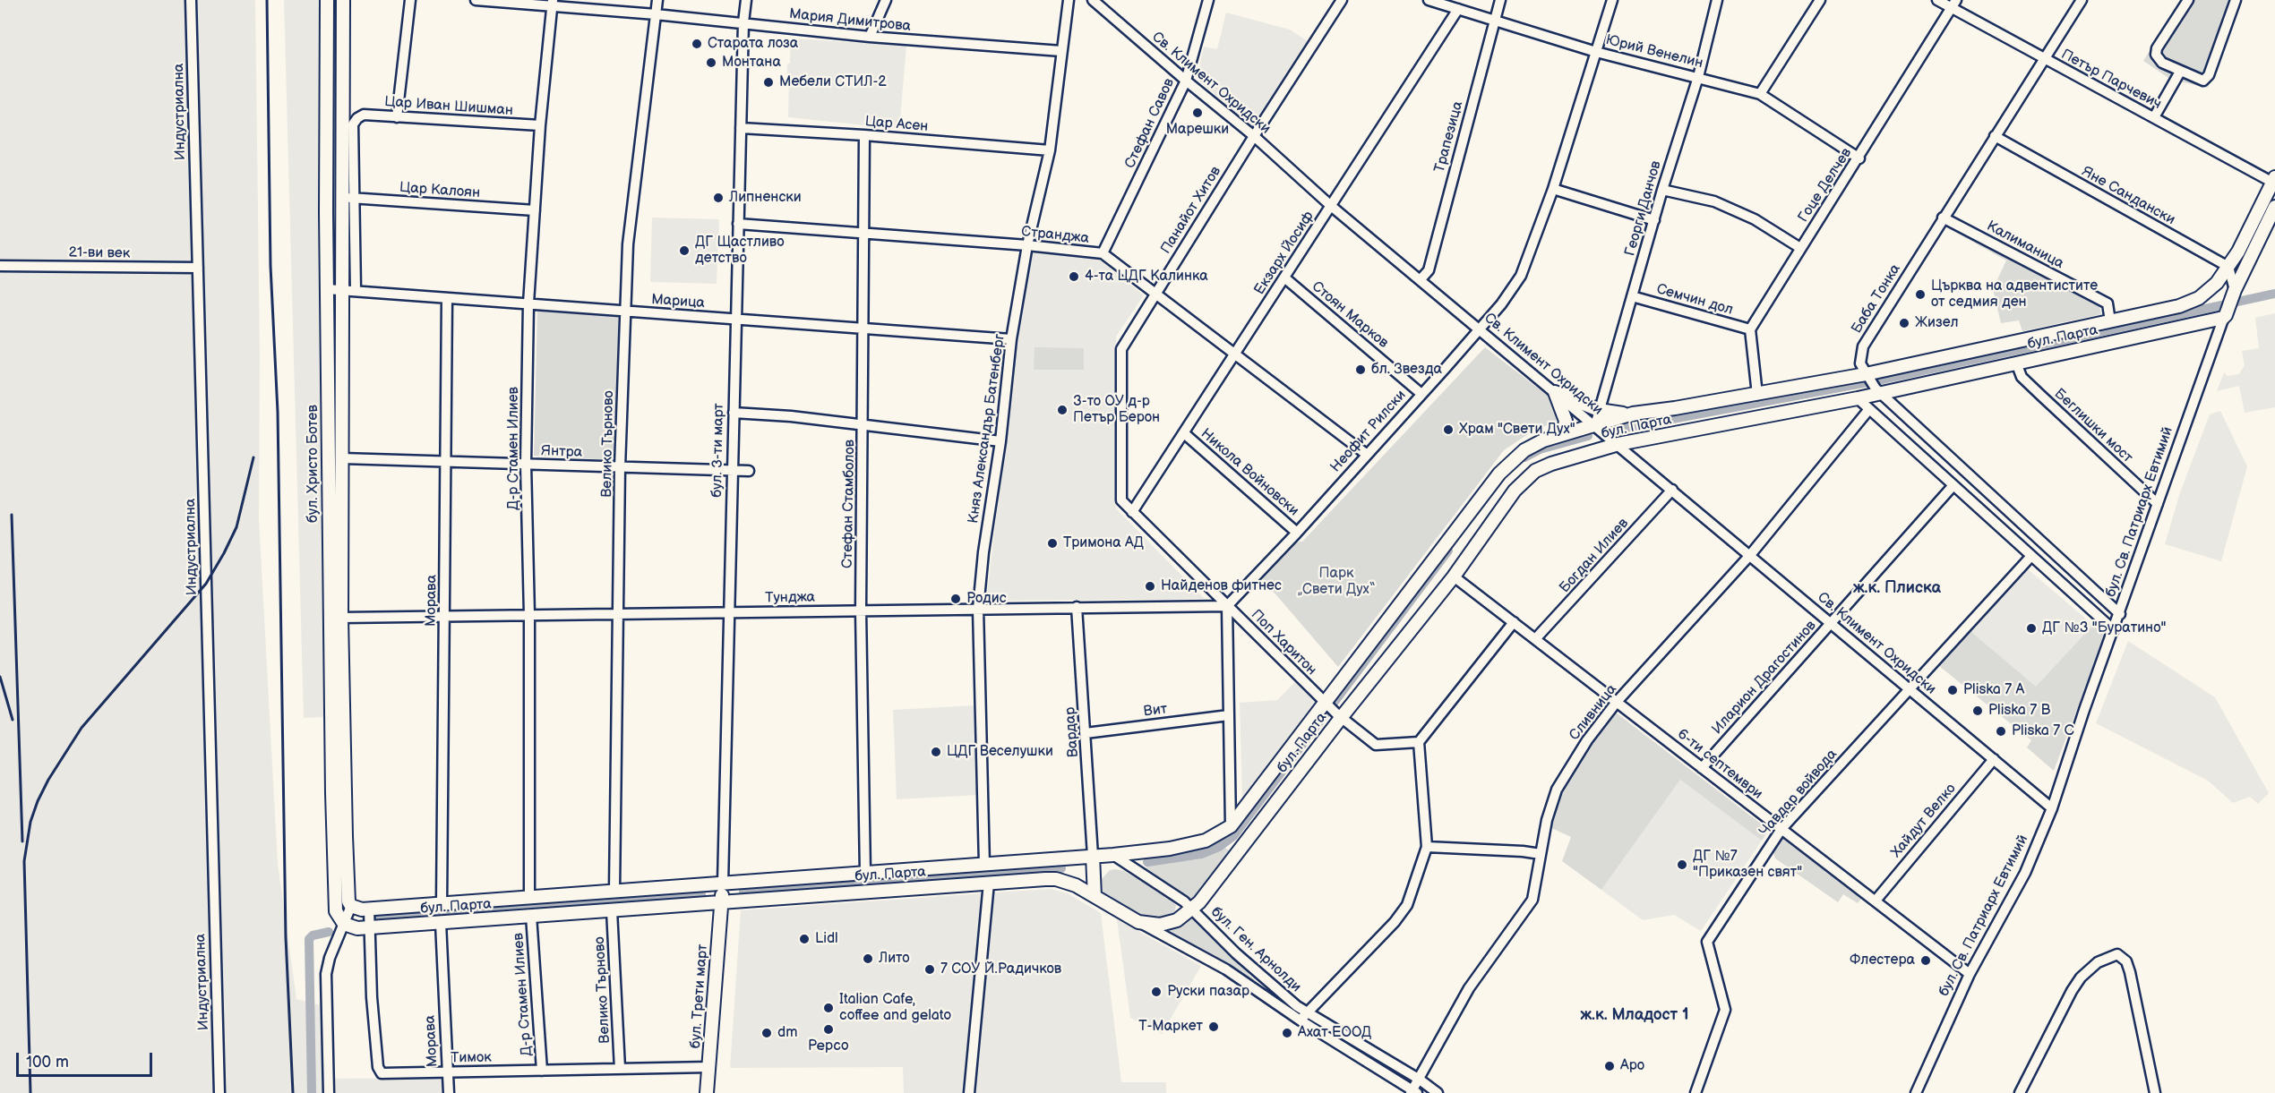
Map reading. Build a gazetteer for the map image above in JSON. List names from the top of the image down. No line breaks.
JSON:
{"streets":{"main road":["бул. Парта","бул. 3-ти март","бул. Христо Ботев","бул. Св. Патриарх Евтимий","бул. Трети март"],"street":["Мария Димитрова","Юрий Венелин","Петър Парчевич","Св. Климент Охридски","Цар Иван Шишман","Индустриална","Стефан Савов","Цар Асен","Трапезица","Гоце Делчев","Цар Калоян","Яне Сандански","Георги Данчов","Панайот Хитов","Странджа","Калиманица","21-ви век","Екзарх Йосиф","Баба Тонка","Семчин дол","Марица","Стоян Марков","Беглишки мост","Княз Александър Батенберг","Неофит Рилски","Велико Търново","Д-р Стамен Илиев","Янтра","Никола Войновски","Стефан Стамболов","Богдан Илиев","Тунджа","Морава","Поп Харитон","Иларион Драгостинов","Вит","Сливница","Вардар","6-ти септември","Чавдар войвода","Хайдут Велко","бул. Ген. Арнолди","Тимок"]},"crossings":[["Мария Димитрова","Княз Александър Батенберг"],["Мария Димитрова","Велико Търново"],["Мария Димитрова","Д-р Стамен Илиев"],["Мария Димитрова","бул. 3-ти март"],["Юрий Венелин","Трапезица"],["Юрий Венелин","Гоце Делчев"],["Юрий Венелин","Георги Данчов"],["Юрий Венелин","Екзарх Йосиф"],["Юрий Венелин","Неофит Рилски"],["Петър Парчевич","Гоце Делчев"],["Петър Парчевич","Баба Тонка"],["Св. Климент Охридски","Стефан Савов"],["Св. Климент Охридски","Трапезица"],["Св. Климент Охридски","Георги Данчов"],["Св. Климент Охридски","Панайот Хитов"],["Св. Климент Охридски","Екзарх Йосиф"],["Св. Климент Охридски","бул. Парта"],["Св. Климент Охридски","Неофит Рилски"],["Св. Климент Охридски","бул. Св. Патриарх Евтимий"],["Св. Климент Охридски","Богдан Илиев"],["Св. Климент Охридски","Иларион Драгостинов"],["Св. Климент Охридски","Сливница"],["Св. Климент Охридски","Чавдар войвода"],["Св. Климент Охридски","Хайдут Велко"],["Цар Иван Шишман","Цар Калоян"],["Цар Иван Шишман","Д-р Стамен Илиев"],["Цар Иван Шишман","бул. Христо Ботев"],["Индустриална","21-ви век"],["Стефан Савов","Странджа"],["Цар Асен","Княз Александър Батенберг"],["Цар Асен","бул. 3-ти март"],["Цар Асен","Стефан Стамболов"],["Гоце Делчев","Семчин дол"],["Цар Калоян","Д-р Стамен Илиев"],["Цар Калоян","бул. Христо Ботев"],["Яне Сандански","Баба Тонка"],["Яне Сандански","бул. Парта"],["Георги Данчов","Семчин дол"],["Георги Данчов","бул. Парта"],["Панайот Хитов","Странджа"],["Панайот Хитов","Екзарх Йосиф"],["Панайот Хитов","Поп Харитон"],["Странджа","Екзарх Йосиф"],["Странджа","Княз Александър Батенберг"],["Странджа","Неофит Рилски"],["Странджа","бул. 3-ти март"],["Странджа","Стефан Стамболов"],["Калиманица","Баба Тонка"],["Калиманица","бул. Парта"],["Екзарх Йосиф","Стоян Марков"],["Екзарх Йосиф","Никола Войновски"],["Екзарх Йосиф","Поп Харитон"],["Баба Тонка","бул. Парта"],["Баба Тонка","бул. Св. Патриарх Евтимий"],["Марица","Княз Александър Батенберг"],["Марица","Велико Търново"],["Марица","Д-р Стамен Илиев"],["Марица","бул. 3-ти март"],["Марица","бул. Христо Ботев"],["Марица","Стефан Стамболов"],["Марица","Морава"],["Стоян Марков","Неофит Рилски"],["бул. Парта","Беглишки мост"],["бул. Парта","Княз Александър Батенберг"],["бул. Парта","Велико Търново"],["бул. Парта","Д-р Стамен Илиев"],["бул. Парта","бул. 3-ти март"],["бул. Парта","бул. Христо Ботев"],["бул. Парта","Стефан Стамболов"],["бул. Парта","бул. Св. Патриарх Евтимий"],["бул. Парта","Морава"],["бул. Парта","Поп Харитон"],["бул. Парта","Вардар"],["бул. Парта","6-ти септември"],["бул. Парта","бул. Ген. Арнолди"],["бул. Парта","бул. Трети март"],["бул. Парта","Тимок"],["Беглишки мост","бул. Св. Патриарх Евтимий"],["Княз Александър Батенберг","Тунджа"],["Неофит Рилски","Никола Войновски"],["Неофит Рилски","Тунджа"],["Неофит Рилски","Поп Харитон"],["Велико Търново","Янтра"],["Велико Търново","Тунджа"],["Велико Търново","Тимок"],["Д-р Стамен Илиев","Янтра"],["Д-р Стамен Илиев","Тунджа"],["Д-р Стамен Илиев","Тимок"],["бул. 3-ти март","Янтра"],["бул. 3-ти март","Тунджа"],["бул. 3-ти март","бул. Трети март"],["Янтра","бул. Христо Ботев"],["Янтра","Морава"],["бул. Христо Ботев","Тунджа"],["Стефан Стамболов","Тунджа"],["бул. Св. Патриарх Евтимий","6-ти септември"],["Богдан Илиев","6-ти септември"],["Тунджа","Морава"],["Тунджа","Поп Харитон"],["Тунджа","Вардар"],["Морава","Тимок"],["Иларион Драгостинов","6-ти септември"],["Вит","Вардар"],["Сливница","6-ти септември"],["Сливница","бул. Ген. Арнолди"],["6-ти септември","Чавдар войвода"],["6-ти септември","Хайдут Велко"],["бул. Трети март","Тимок"]],"districts":["ж.к. Плиска","ж.к. Младост 1"],"parks":["Парк „Свети Дух“"],"places":["Старата лоза","Монтана","Мебели СТИЛ-2","Марешки","Липненски","ДГ Щастливо детство","4-та ЦДГ Калинка","Църква на адвентистите от седмия ден","Жизел","бл. Звезда","3-то ОУ д-р Петър Берон","Храм \"Свети Дух\"","Тримона АД","Найденов фитнес","Родис","ДГ №3 \"Буратино\"","Pliska 7 A","Pliska 7 B","Pliska 7 C","ЦДГ Веселушки","ДГ №7 \"Приказен свят\"","Lidl","Лито","Флестера","7 СОУ Й.Радичков","Руски пазар","Italian Cafe, coffee and gelato","Т-Маркет","Pepco","dm","Ахат ЕООД","Аро"],"scale_bar":"100 m"}
